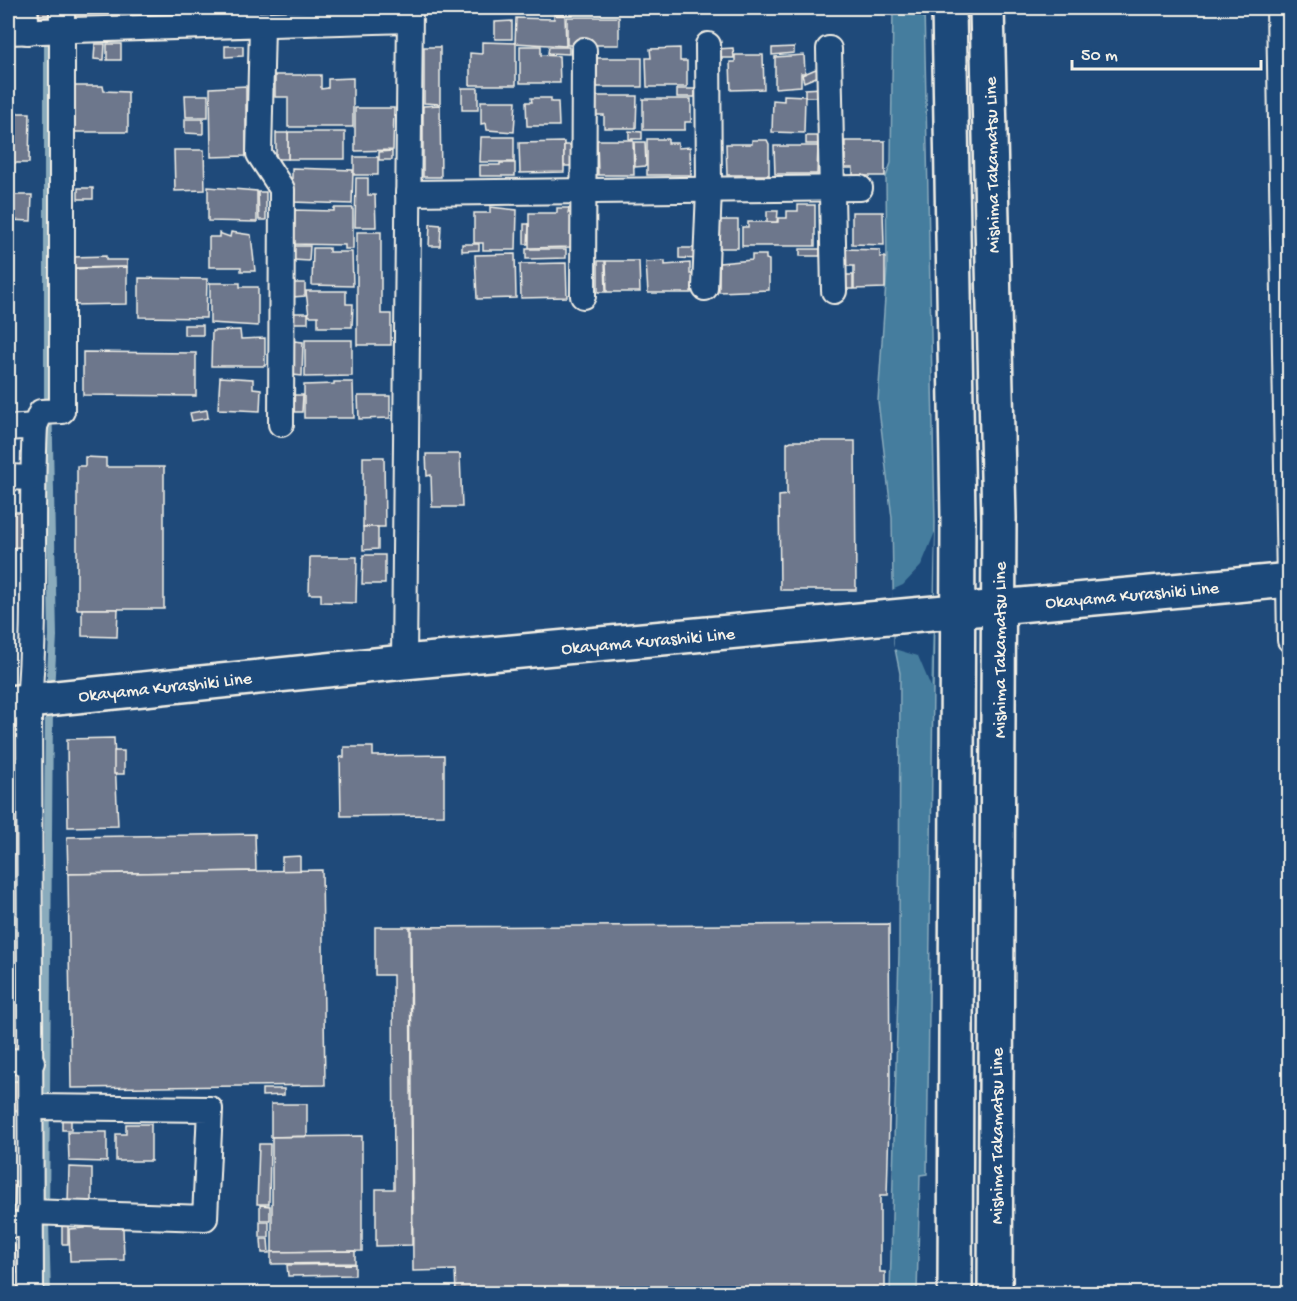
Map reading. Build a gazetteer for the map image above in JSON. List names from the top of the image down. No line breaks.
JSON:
{"streets":{"main road":["Mishima Takamatsu Line","Okayama Kurashiki Line"]},"crossings":[["Mishima Takamatsu Line","Okayama Kurashiki Line"]],"scale_bar":"50 m"}
